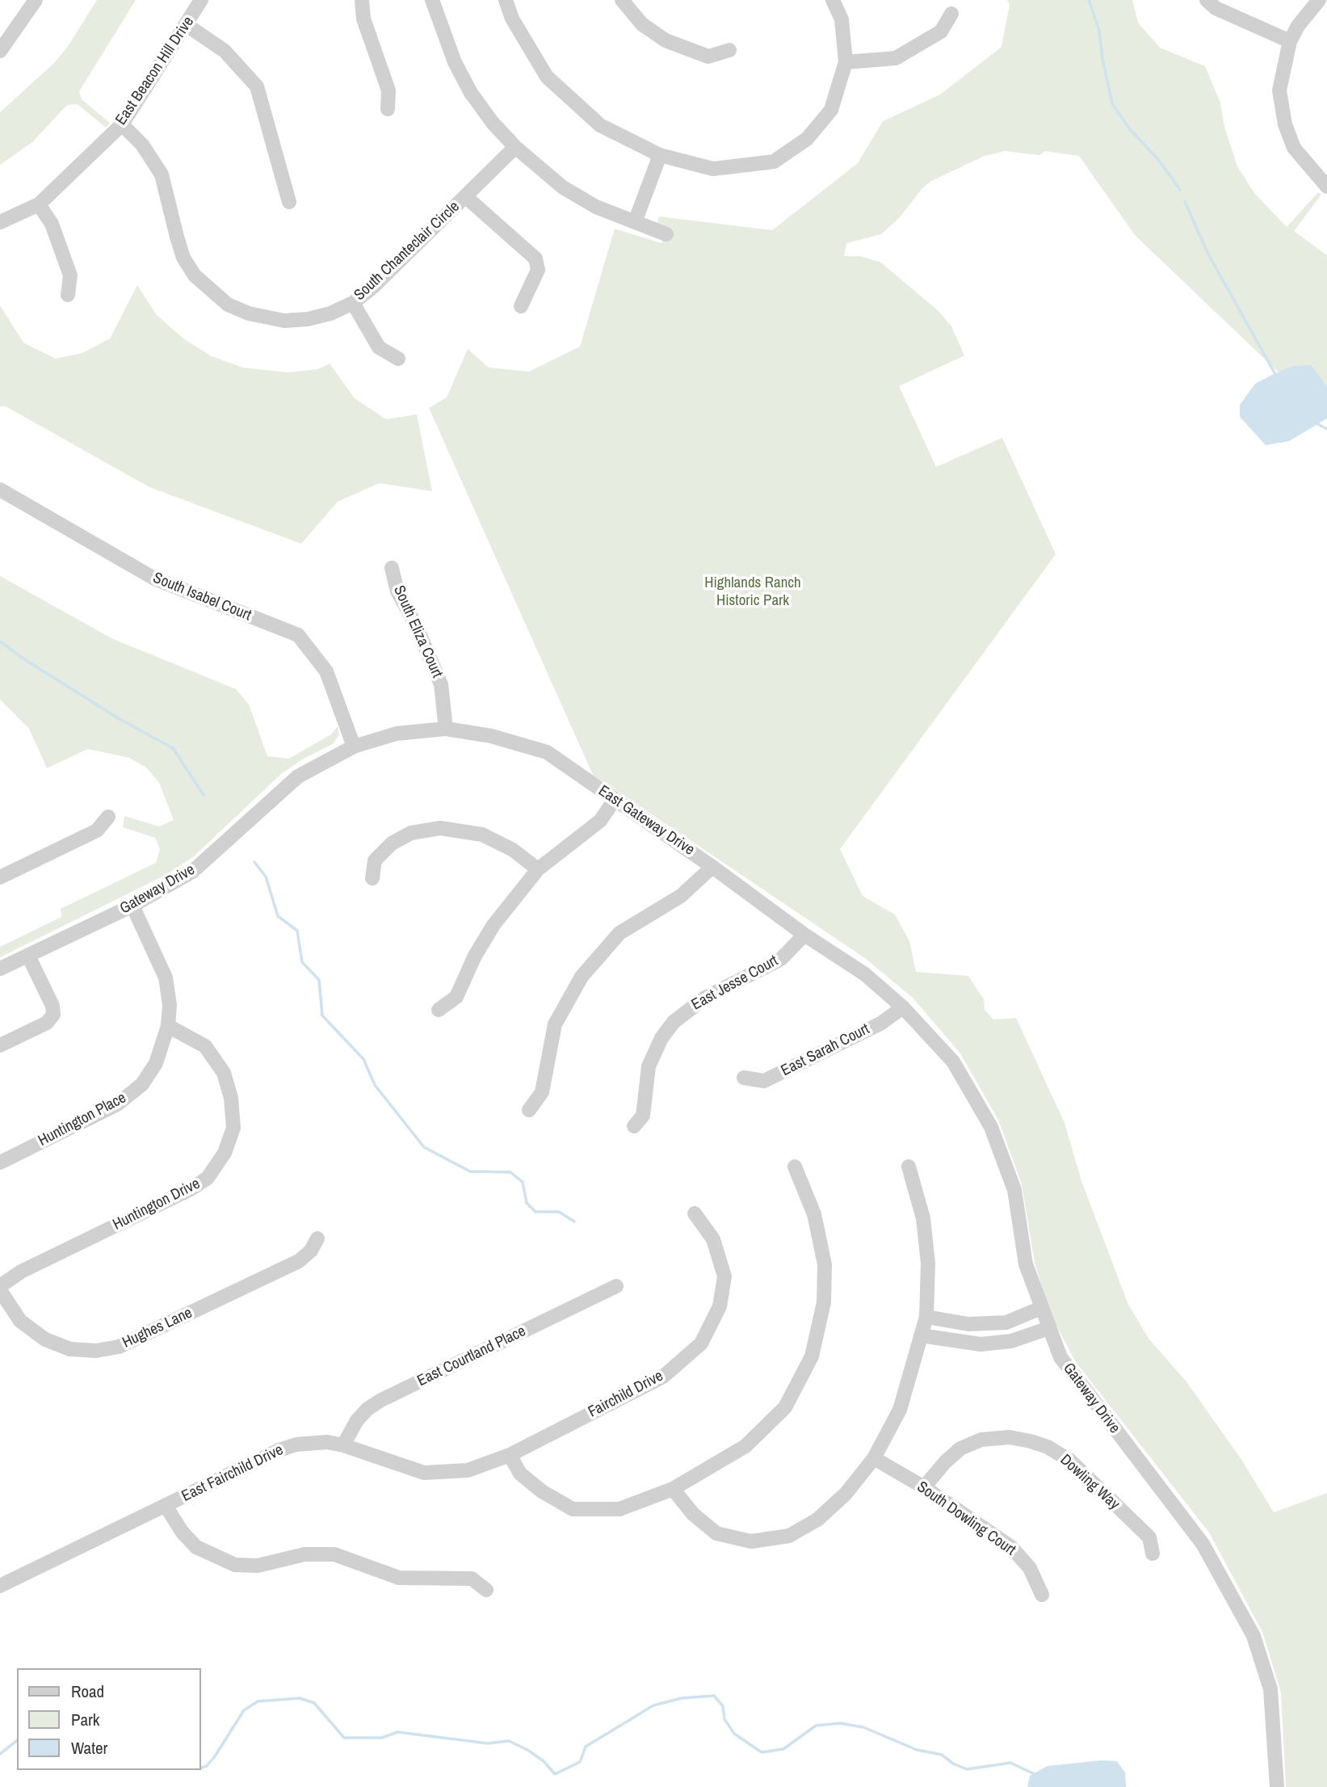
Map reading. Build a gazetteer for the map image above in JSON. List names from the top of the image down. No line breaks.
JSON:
{"streets":{"street":["East Beacon Hill Drive","South Chanteclair Circle","South Isabel Court","South Eliza Court","East Gateway Drive","Gateway Drive","East Jesse Court","East Sarah Court","Huntington Place","Huntington Drive","Hughes Lane","East Courtland Place","Fairchild Drive","East Fairchild Drive","Dowling Way","South Dowling Court"]},"crossings":[["East Beacon Hill Drive","South Chanteclair Circle"],["South Isabel Court","East Gateway Drive"],["South Isabel Court","Gateway Drive"],["South Eliza Court","East Gateway Drive"],["East Gateway Drive","Gateway Drive"],["East Gateway Drive","East Jesse Court"],["East Gateway Drive","East Sarah Court"],["Gateway Drive","East Sarah Court"],["Gateway Drive","Huntington Place"],["Huntington Place","Huntington Drive"],["Huntington Drive","Hughes Lane"],["East Courtland Place","East Fairchild Drive"],["Fairchild Drive","East Fairchild Drive"],["Dowling Way","South Dowling Court"]],"parks":["Highlands Ranch Historic Park"],"legend":["Road","Park","Water"]}
